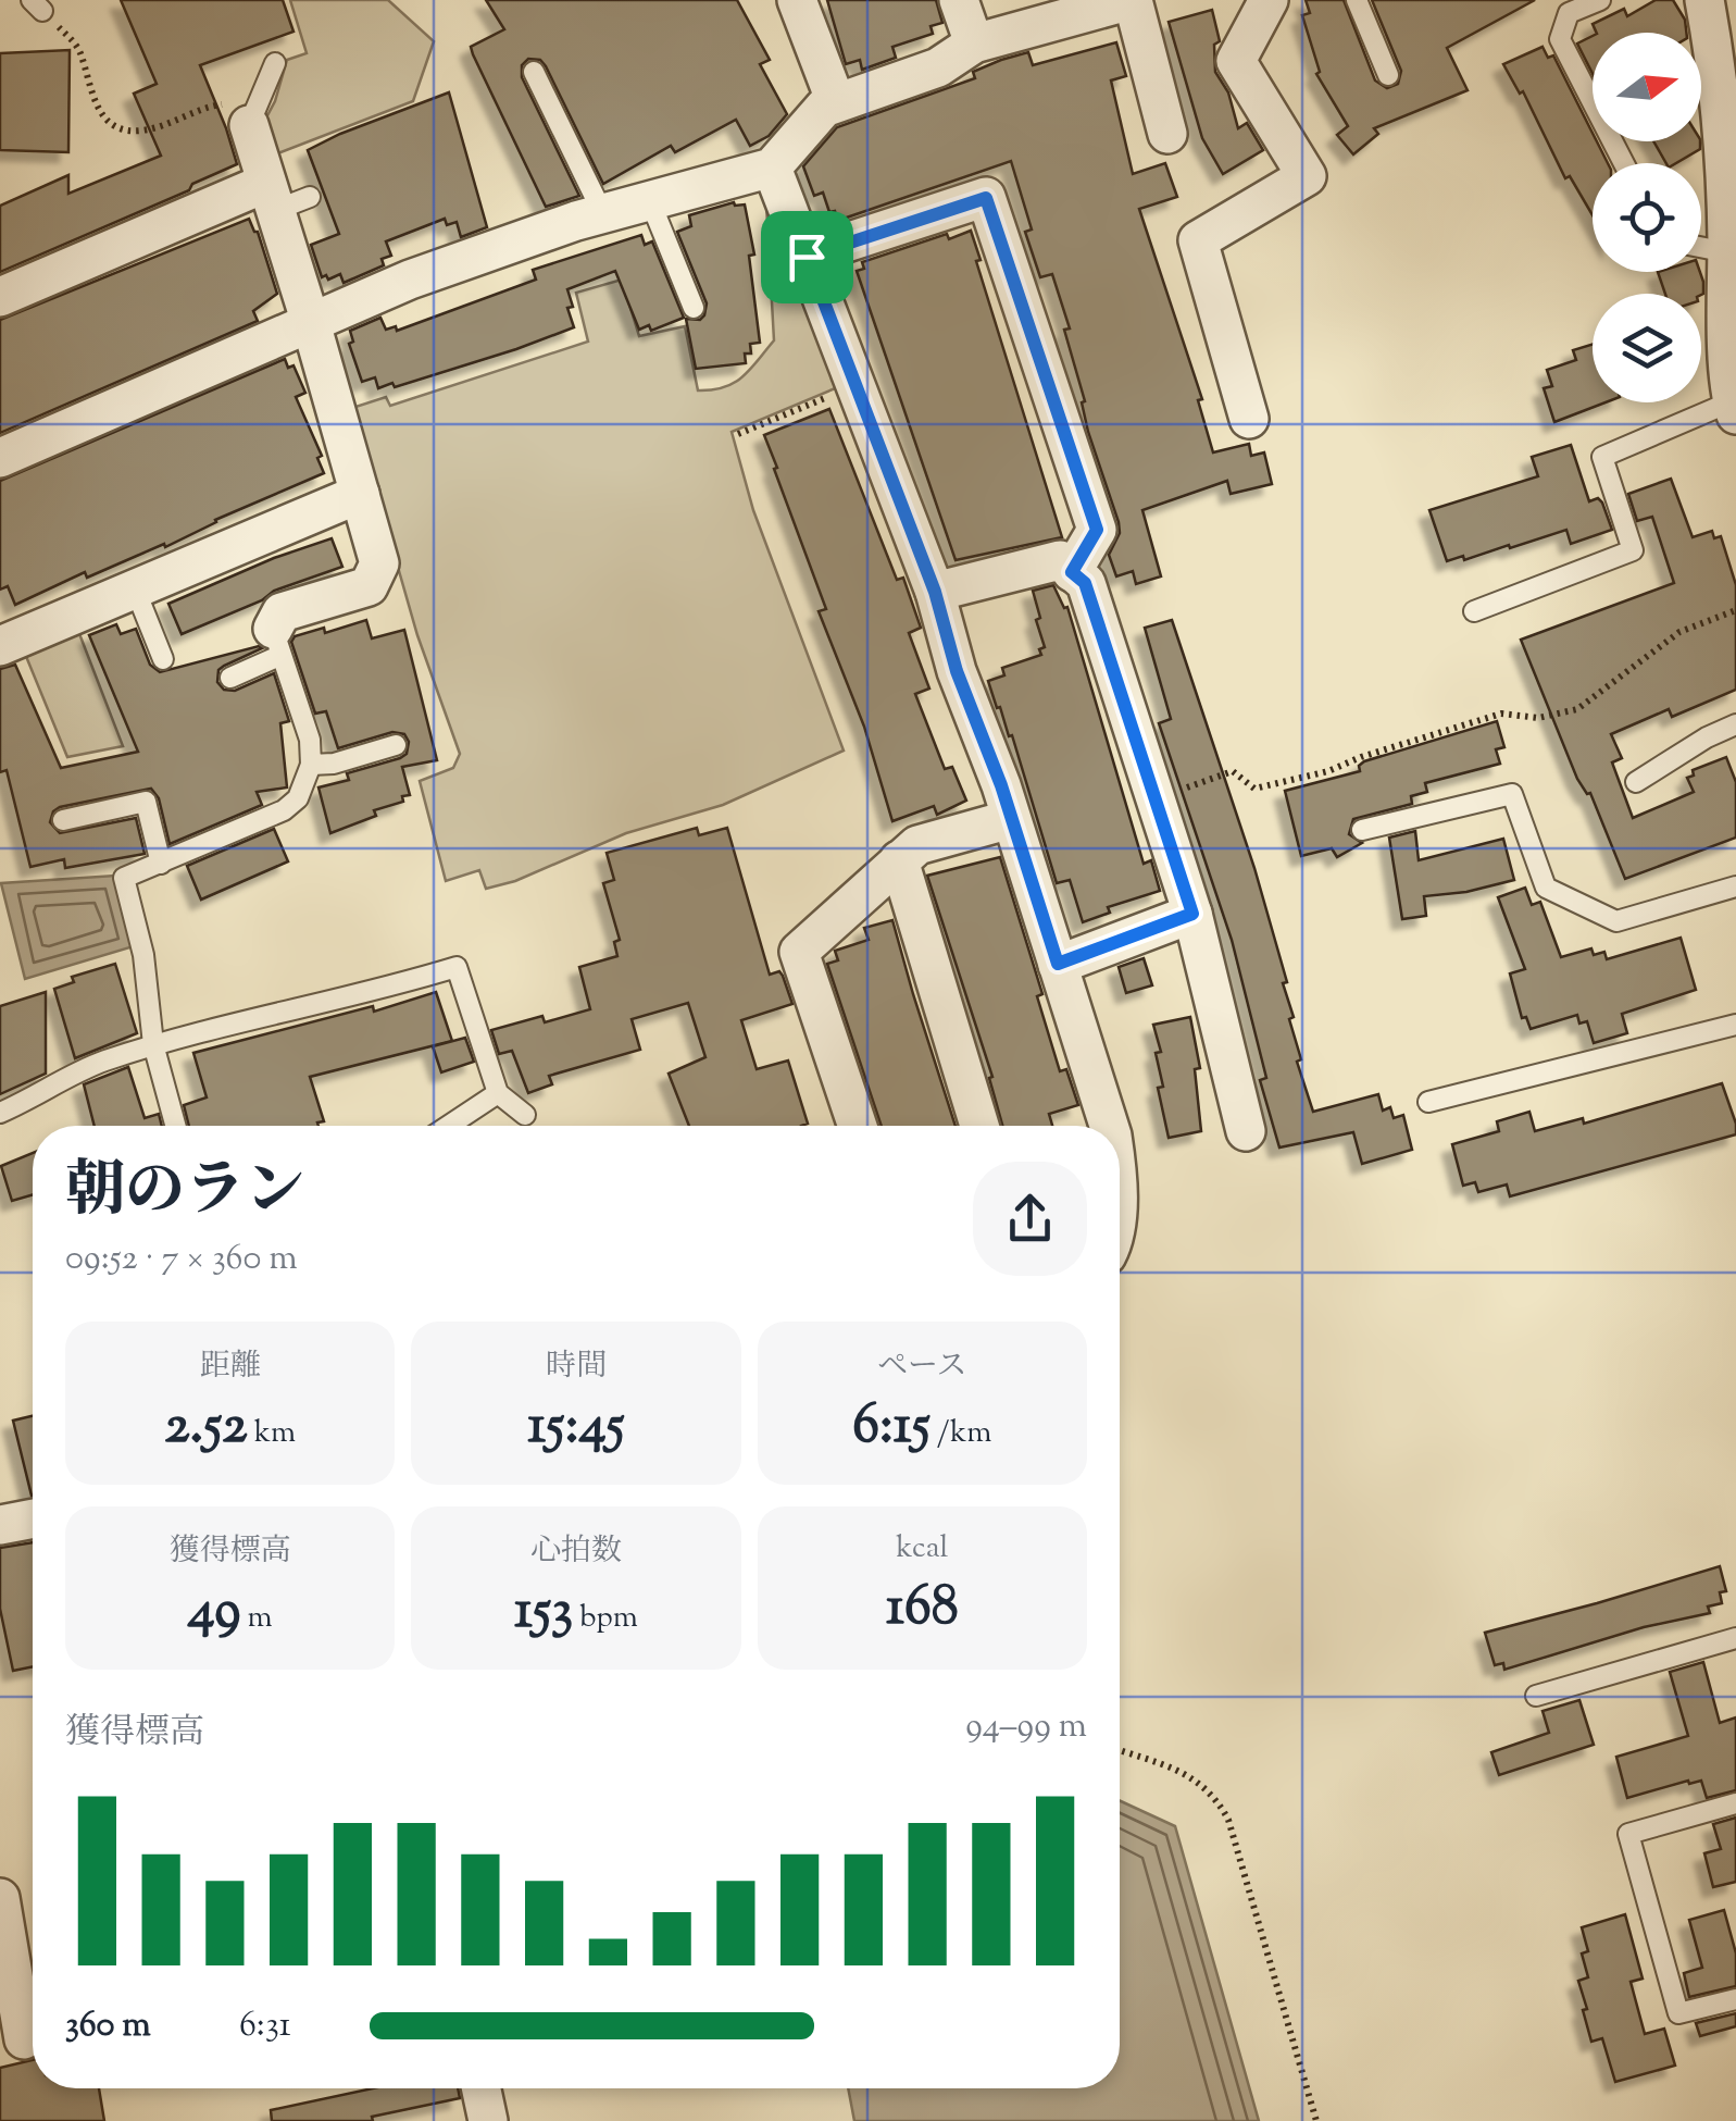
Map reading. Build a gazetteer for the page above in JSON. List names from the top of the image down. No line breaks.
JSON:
{"north":"right","page":{"heading":["朝のラン","09:52 · 7 × 360 m"],"stats":[["距離","2.52 km"],["時間","15:45"],["ペース","6:15 /km"],["獲得標高","49 m"],["心拍数","153 bpm"],["kcal","168"]],"chart":["獲得標高","94–99 m"],"list":[{"name":"360 m","note":"6:31"}]}}
